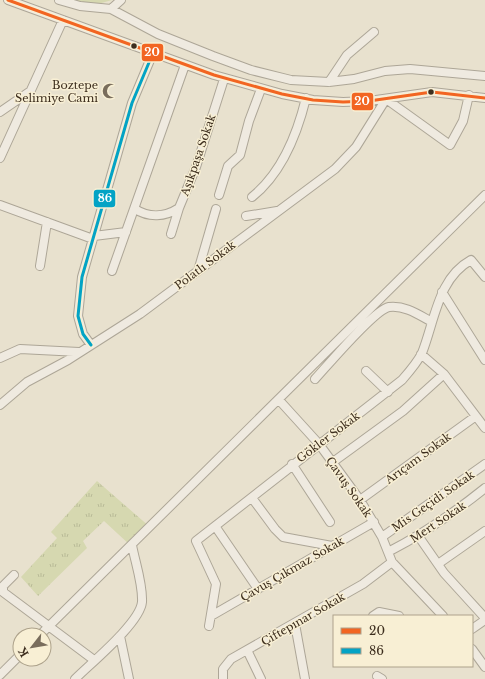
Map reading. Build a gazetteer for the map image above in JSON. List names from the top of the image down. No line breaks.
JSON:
{"streets":{"street":["Aşıkpaşa Sokak","Polatlı Sokak","Gökler Sokak","Arıçam Sokak","Çavuş Sokak","Mis Geçidi Sokak","Mert Sokak","Çavuş Çıkmaz Sokak","Çiftepınar Sokak"]},"crossings":[["Gökler Sokak","Çavuş Sokak"],["Gökler Sokak","Çavuş Çıkmaz Sokak"],["Arıçam Sokak","Çavuş Sokak"],["Çavuş Sokak","Mis Geçidi Sokak"],["Çavuş Sokak","Mert Sokak"],["Çavuş Sokak","Çavuş Çıkmaz Sokak"],["Çavuş Sokak","Çiftepınar Sokak"]],"places":{"mosque":["Boztepe Selimiye Cami"]},"lines":["transit line 20","transit line 86"],"legend":["20","86"],"north":"bottom left"}
